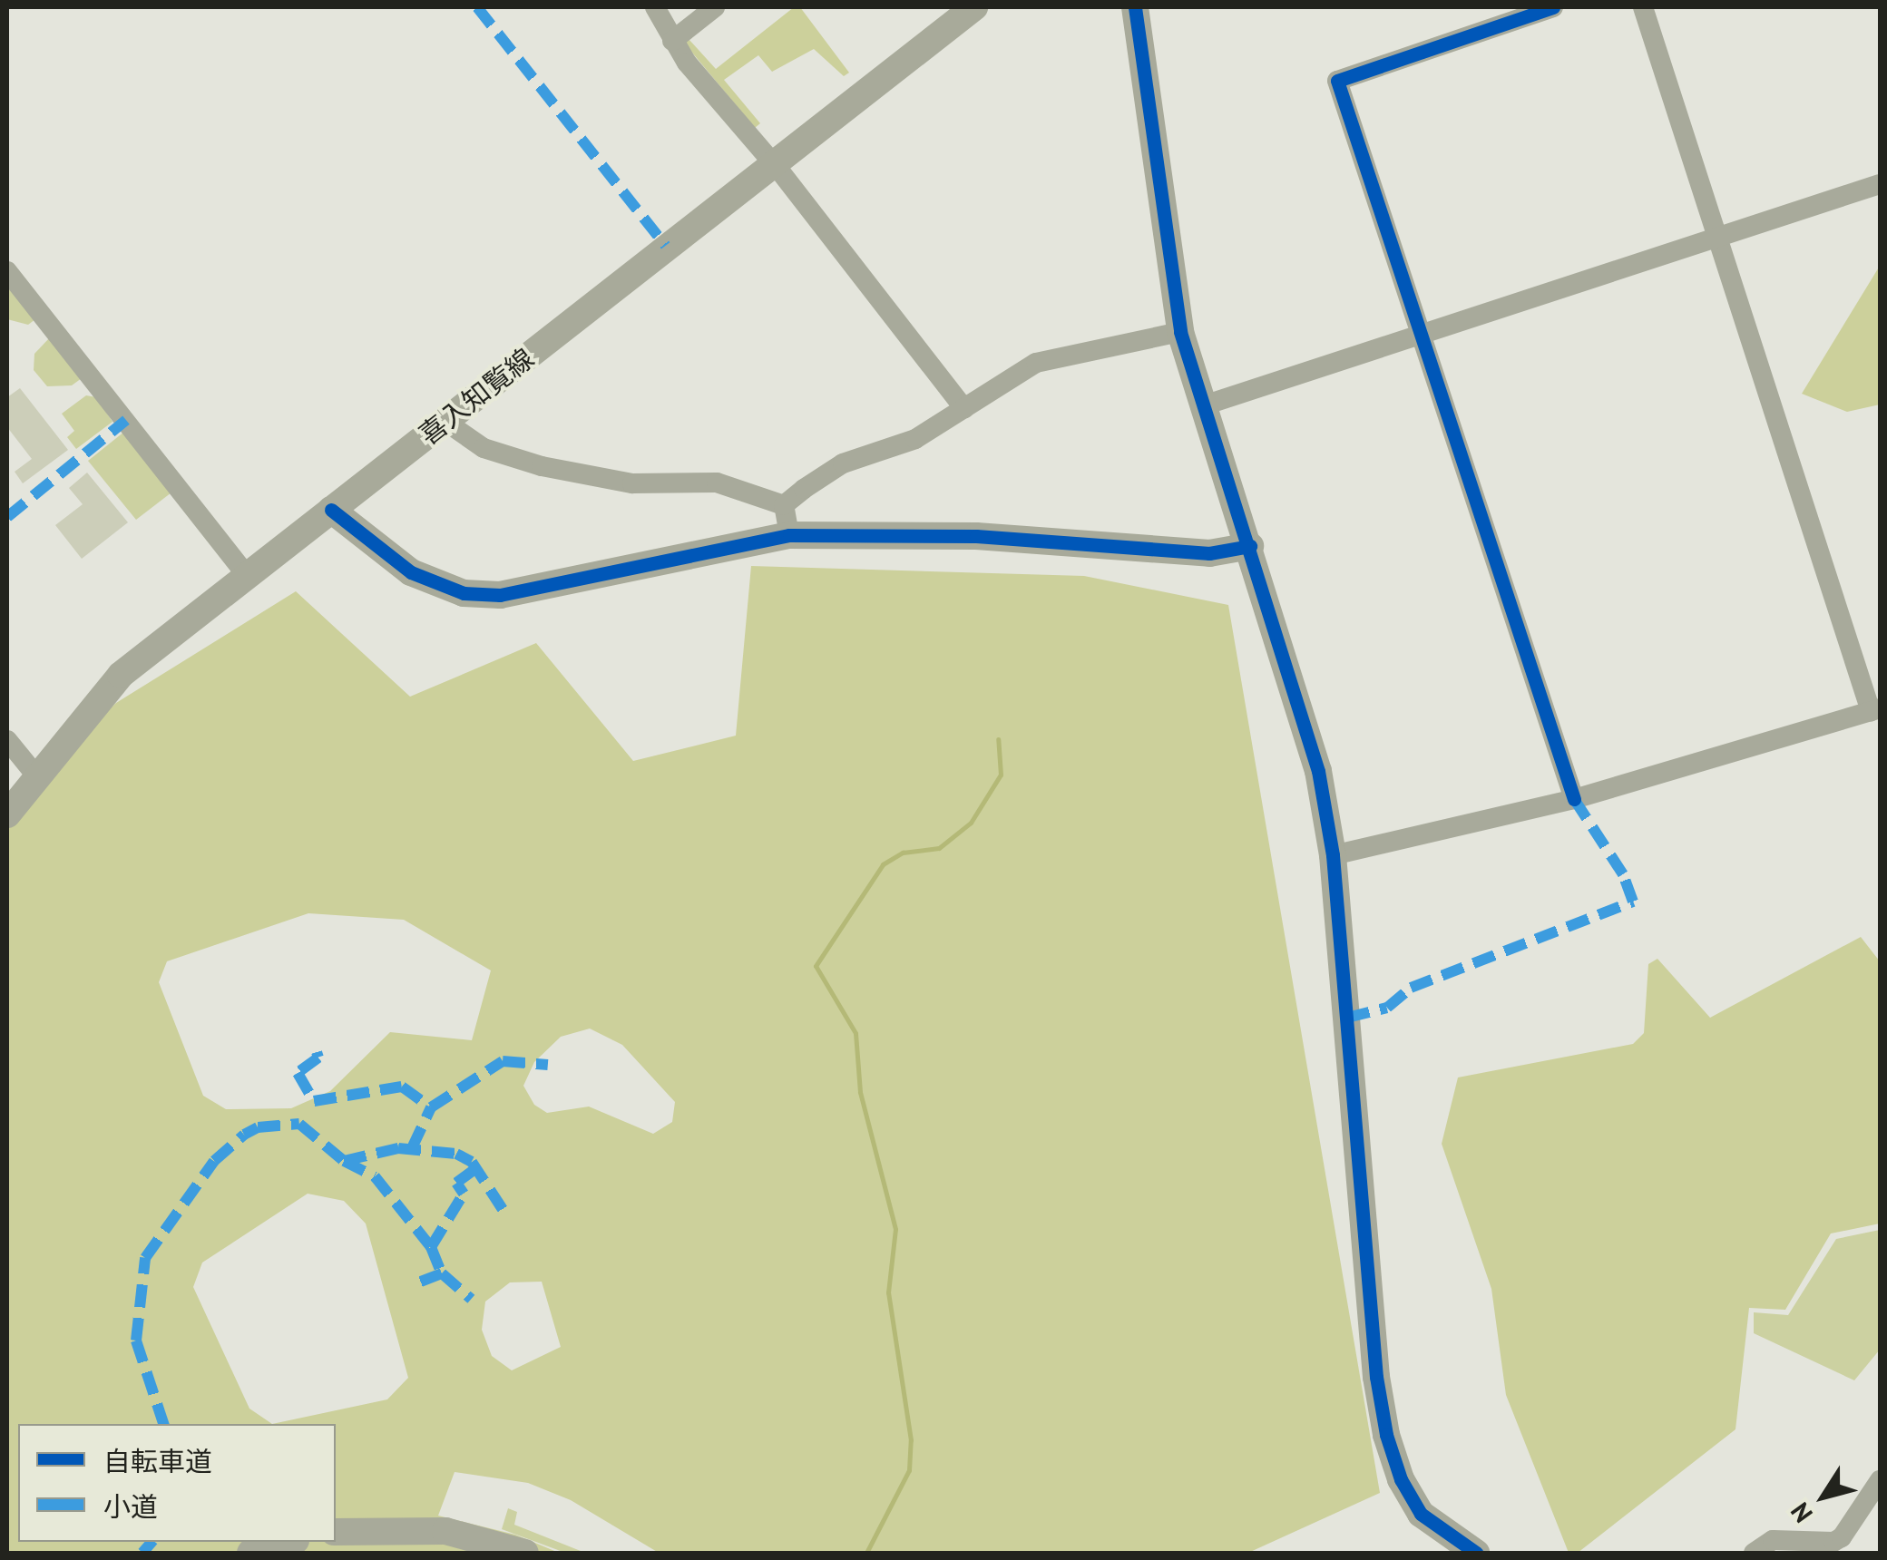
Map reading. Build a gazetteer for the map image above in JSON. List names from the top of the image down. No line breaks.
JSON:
{"streets":{"street":["喜入知覧線"]},"legend":["自転車道","小道"],"north":"bottom left"}
